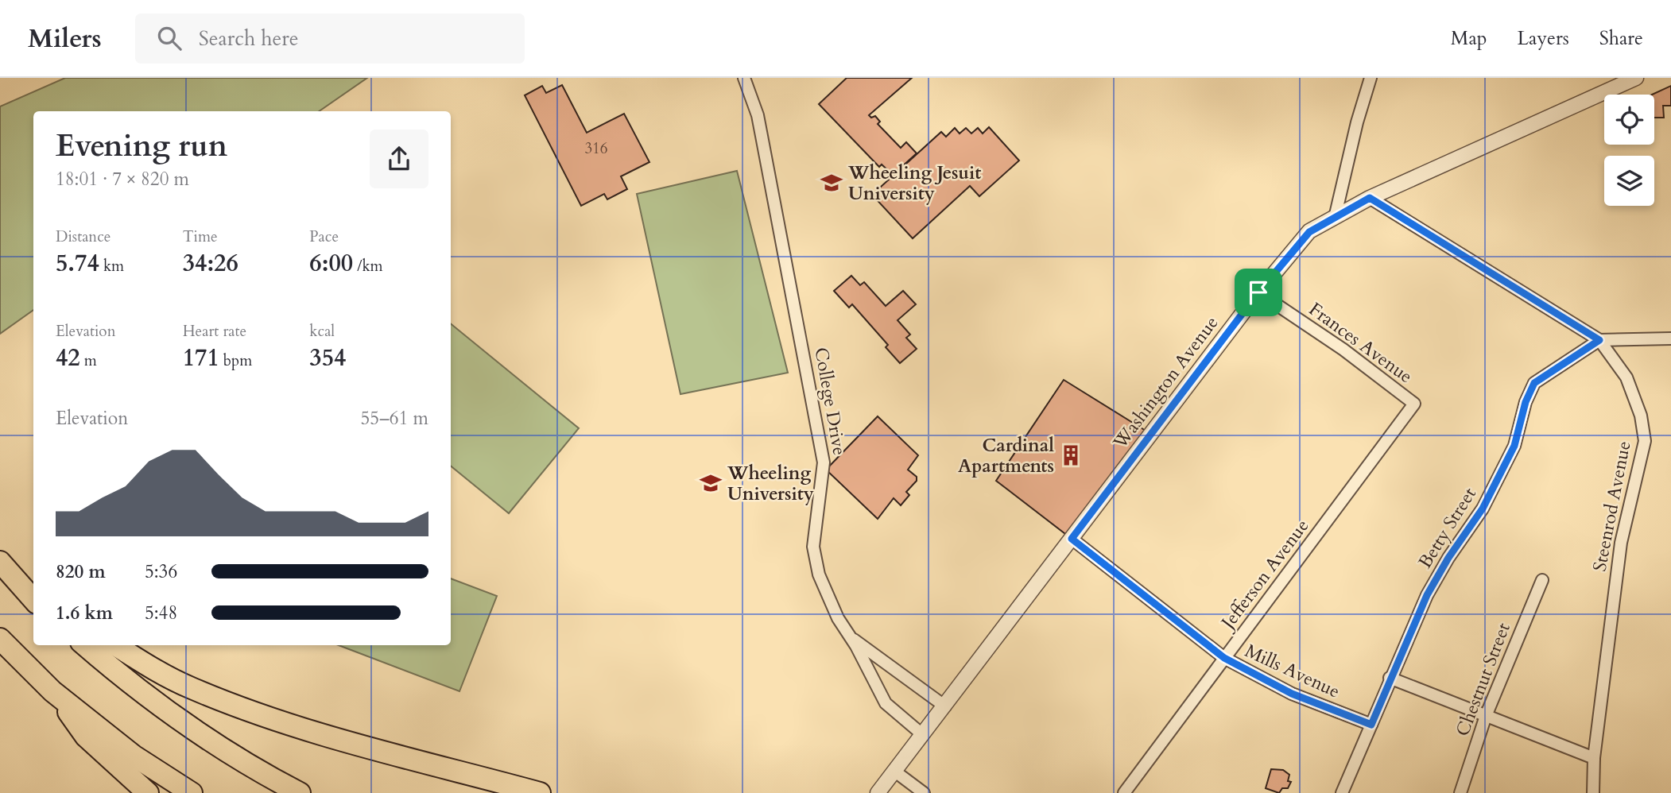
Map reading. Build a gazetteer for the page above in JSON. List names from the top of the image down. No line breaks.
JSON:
{"streets":{"street":["Frances Avenue","Washington Avenue","College Drive","Steenrod Avenue","Betty Street","Jefferson Avenue","Mills Avenue","Chestnut Street"]},"crossings":[["Frances Avenue","Washington Avenue"],["Frances Avenue","Jefferson Avenue"],["Washington Avenue","College Drive"],["Washington Avenue","Steenrod Avenue"],["Washington Avenue","Mills Avenue"],["Steenrod Avenue","Betty Street"],["Betty Street","Mills Avenue"],["Jefferson Avenue","Mills Avenue"]],"places":{"school or university":["Wheeling Jesuit University","Wheeling University"],"building":["Cardinal Apartments"]},"house_numbers":["316"],"page":{"header":"Milers","search":"Search here","nav":["Map","Layers","Share"],"heading":["Evening run","18:01 · 7 × 820 m"],"stats":[["Distance","5.74 km"],["Time","34:26"],["Pace","6:00 /km"],["Elevation","42 m"],["Heart rate","171 bpm"],["kcal","354"]],"chart":["Elevation","55–61 m"],"list":[{"name":"820 m","note":"5:36"},{"name":"1.6 km","note":"5:48"}]}}
